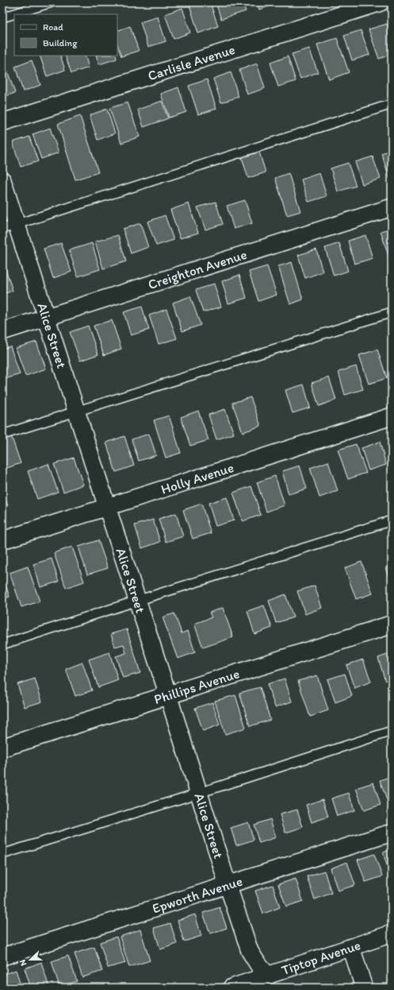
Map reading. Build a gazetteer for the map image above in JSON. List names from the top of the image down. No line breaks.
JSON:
{"streets":{"street":["Carlisle Avenue","Creighton Avenue","Alice Street","Holly Avenue","Phillips Avenue","Epworth Avenue","Tiptop Avenue"]},"crossings":[["Creighton Avenue","Alice Street"],["Alice Street","Holly Avenue"],["Alice Street","Phillips Avenue"],["Alice Street","Epworth Avenue"],["Alice Street","Tiptop Avenue"]],"legend":["Road","Building"],"north":"left"}
